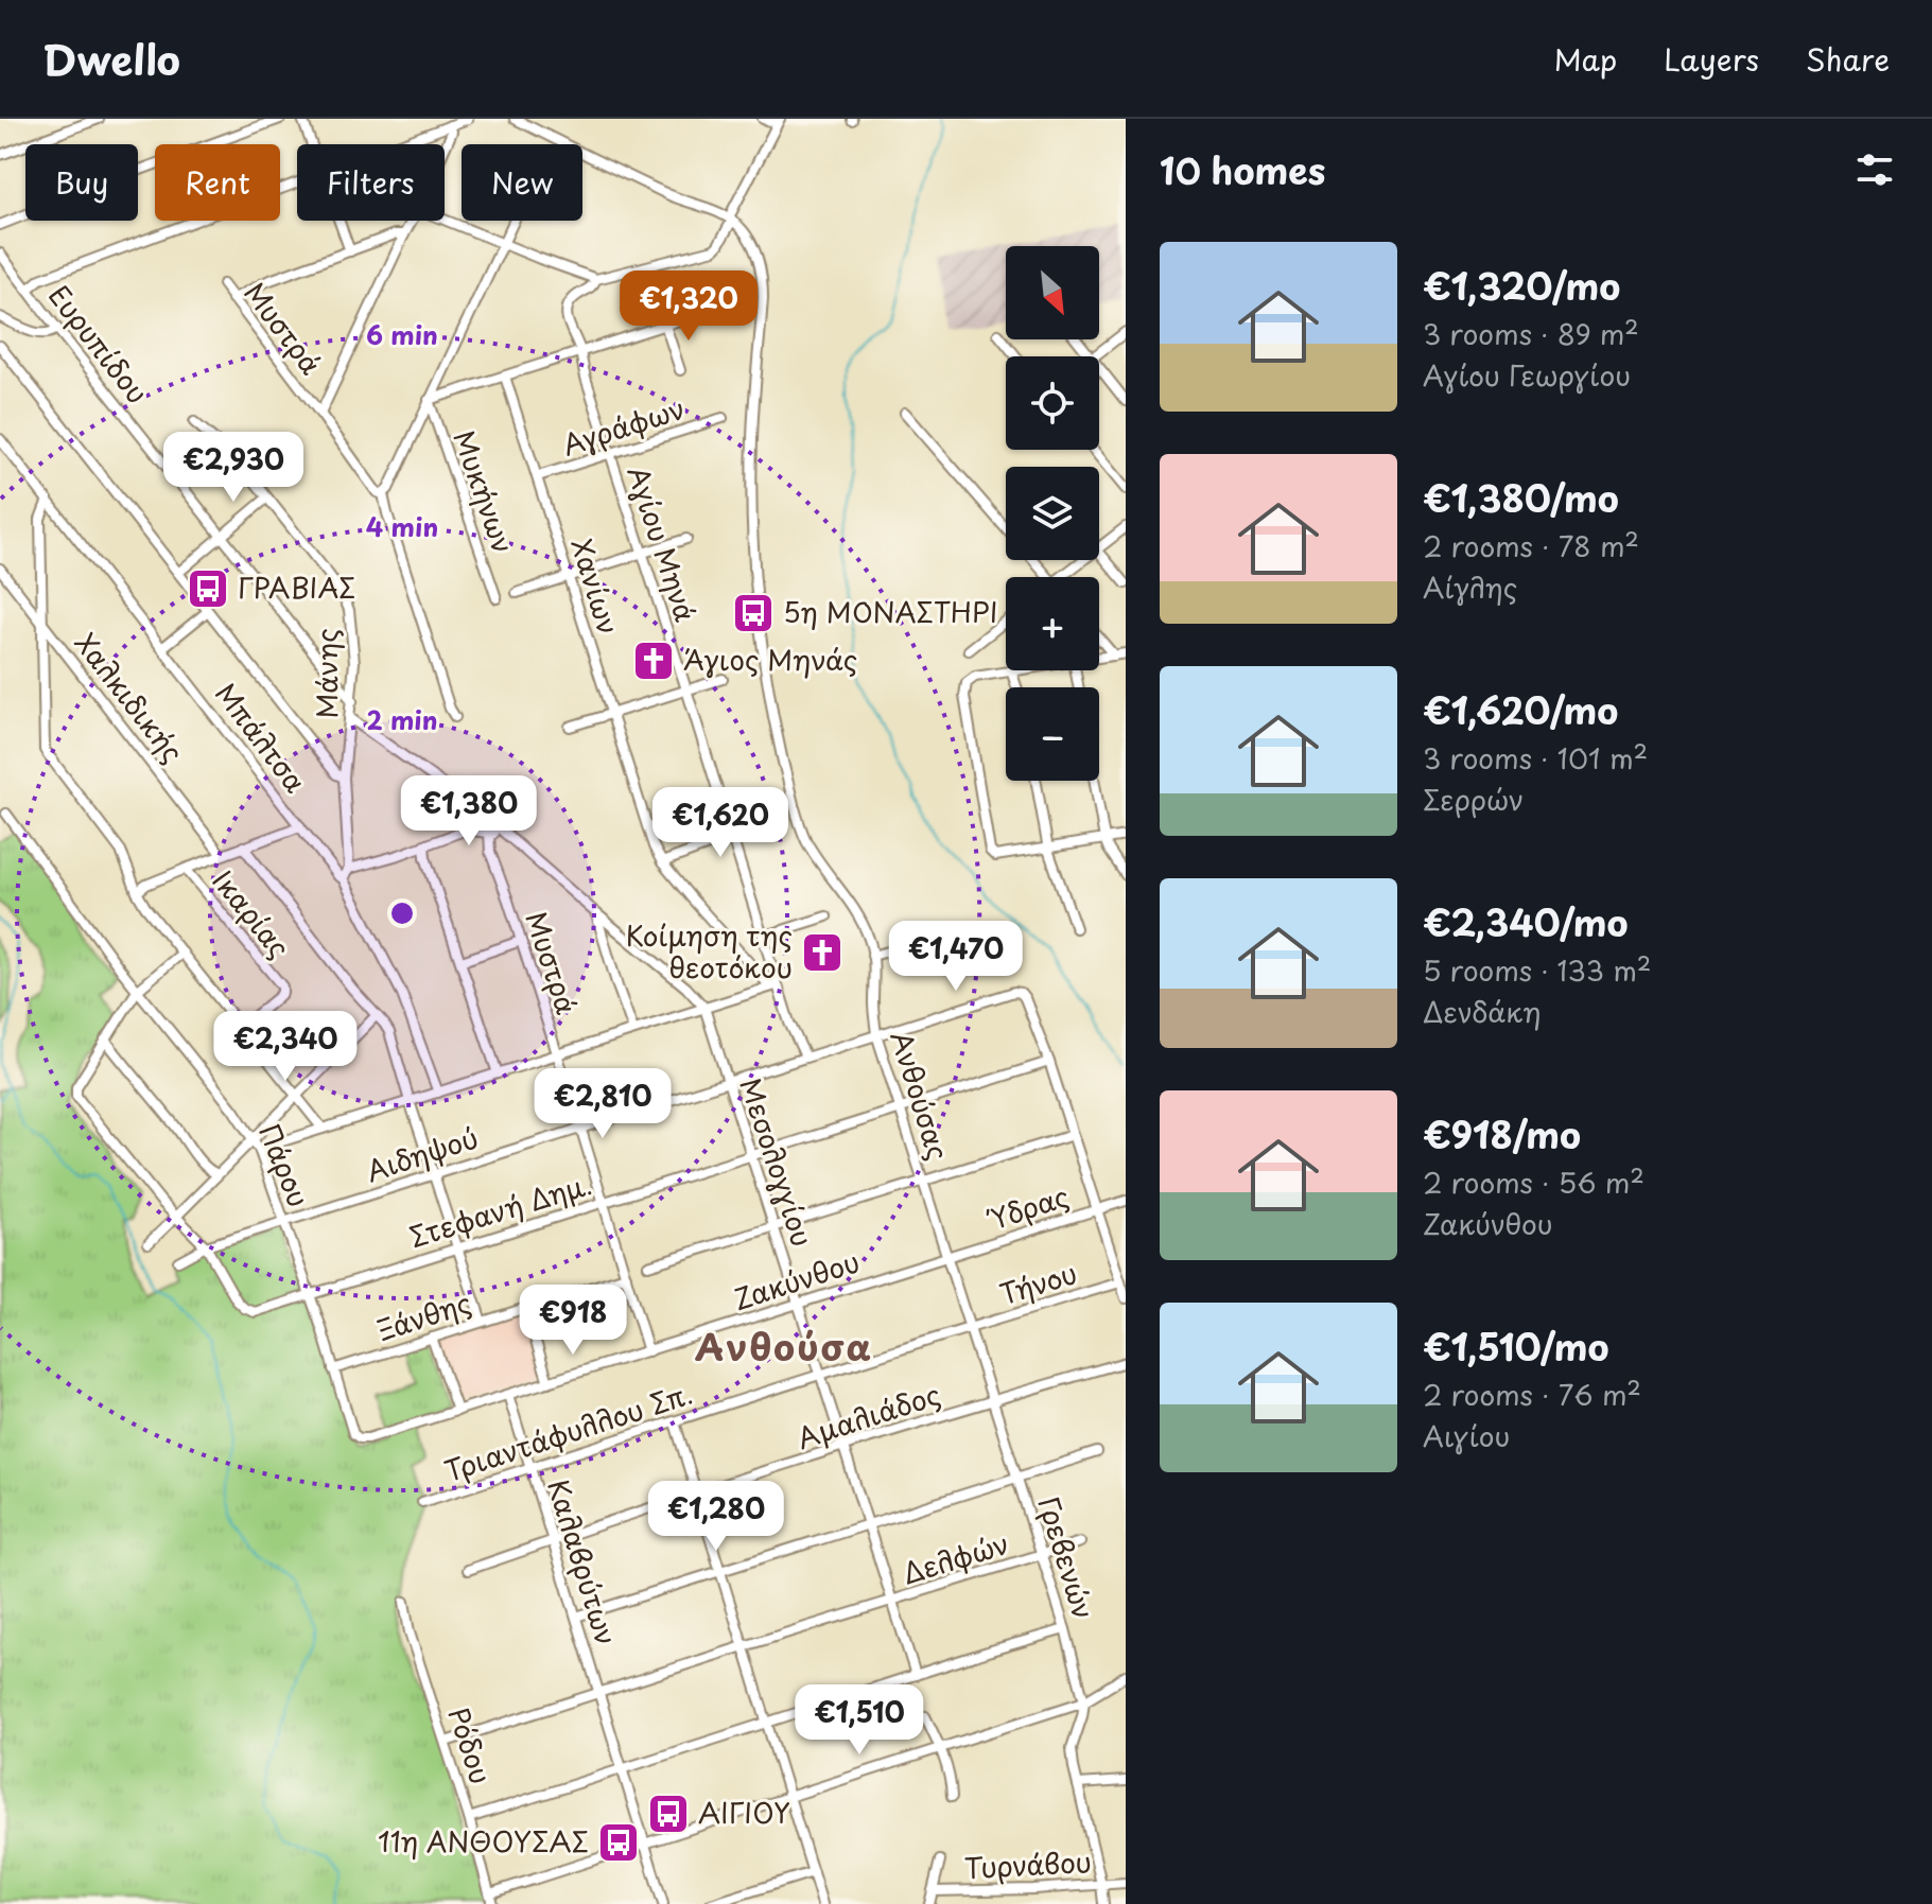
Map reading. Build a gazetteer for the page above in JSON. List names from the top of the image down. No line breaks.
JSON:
{"streets":{"street":["Μυστρά","Ευρυπίδου","Αγράφων","Μυκήνων","Αγίου Μηνά","Χανίων","Μάνης","Χαλκιδικής","Μπάλτσα","Ικαρίας","Ανθούσας","Αιδηψού","Μεσολογγίου","Πάρου","Ύδρας","Στεφανή Δημ.","Ζακύνθου","Τήνου","Ξάνθης","Αμαλιάδος","Τριαντάφυλλου Σπ.","Γρεβενών","Δελφών","Καλαβρύτων","Ρόδου","Τυρνάβου"]},"crossings":[["Μυστρά","Αιδηψού"],["Μυστρά","Στεφανή Δημ."],["Μυστρά","Ζακύνθου"],["Μυστρά","Ξάνθης"],["Ευρυπίδου","Μάνης"],["Αγράφων","Αγίου Μηνά"],["Αγράφων","Χανίων"],["Αγίου Μηνά","Χανίων"],["Αγίου Μηνά","Αιδηψού"],["Μάνης","Μπάλτσα"],["Ανθούσας","Αιδηψού"],["Ανθούσας","Ύδρας"],["Ανθούσας","Στεφανή Δημ."],["Ανθούσας","Ζακύνθου"],["Ανθούσας","Τήνου"],["Ανθούσας","Αμαλιάδος"],["Ανθούσας","Τριαντάφυλλου Σπ."],["Ανθούσας","Γρεβενών"],["Αιδηψού","Μεσολογγίου"],["Αιδηψού","Πάρου"],["Αιδηψού","Στεφανή Δημ."],["Μεσολογγίου","Στεφανή Δημ."],["Μεσολογγίου","Ζακύνθου"],["Μεσολογγίου","Αμαλιάδος"],["Μεσολογγίου","Τριαντάφυλλου Σπ."],["Πάρου","Στεφανή Δημ."],["Πάρου","Ζακύνθου"],["Πάρου","Ξάνθης"],["Ύδρας","Ζακύνθου"],["Ζακύνθου","Καλαβρύτων"],["Τήνου","Τριαντάφυλλου Σπ."],["Αμαλιάδος","Καλαβρύτων"],["Τριαντάφυλλου Σπ.","Καλαβρύτων"],["Γρεβενών","Δελφών"]],"districts":["Ανθούσα"],"places":{"bus stop":["ΓΡΑΒΙΑΣ","5η ΜΟΝΑΣΤΗΡΙ","ΑΙΓΙΟΥ","11η ΑΝΘΟΥΣΑΣ"],"church":["Άγιος Μηνάς","Κοίμηση της θεοτόκου"]},"north":"bottom right","page":{"header":"Dwello","nav":["Map","Layers","Share"],"heading":"10 homes","chip":["Buy","Rent","Filters","New"],"list":[{"name":"€1,320/mo","note":"3 rooms · 89 m² · Αγίου Γεωργίου"},{"name":"€1,380/mo","note":"2 rooms · 78 m² · Αίγλης"},{"name":"€1,620/mo","note":"3 rooms · 101 m² · Σερρών"},{"name":"€2,340/mo","note":"5 rooms · 133 m² · Δενδάκη"},{"name":"€918/mo","note":"2 rooms · 56 m² · Ζακύνθου"},{"name":"€1,510/mo","note":"2 rooms · 76 m² · Αιγίου"}],"map_buttons":["+","−"],"price":["€1,320","€2,930","€1,380","€1,620","€1,470","€2,340","€2,810","€918","€1,280","€1,510"]},"rings":["6 min","4 min","2 min"]}
